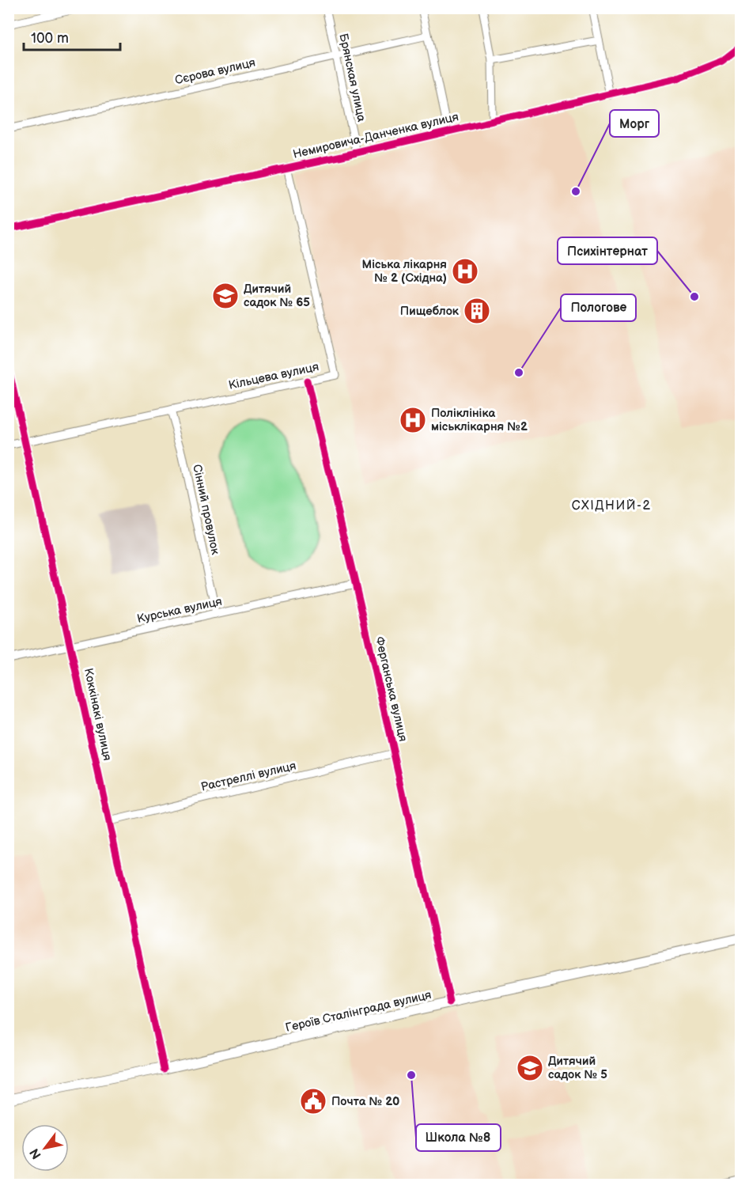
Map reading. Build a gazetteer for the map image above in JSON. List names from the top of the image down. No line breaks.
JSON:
{"streets":{"main road":["Героїв Сталінграда вулиця"],"street":["Сєрова вулиця","Брянская улица","Немировича-Данченка вулиця","Кільцева вулиця","Сінний провулок","Курська вулиця","Ферганська вулиця","Коккінакі вулиця","Растреллі вулиця"]},"crossings":[["Сєрова вулиця","Брянская улица"],["Брянская улица","Немировича-Данченка вулиця"],["Немировича-Данченка вулиця","Кільцева вулиця"],["Кільцева вулиця","Сінний провулок"],["Кільцева вулиця","Ферганська вулиця"],["Кільцева вулиця","Коккінакі вулиця"],["Сінний провулок","Курська вулиця"],["Курська вулиця","Ферганська вулиця"],["Курська вулиця","Коккінакі вулиця"],["Ферганська вулиця","Растреллі вулиця"],["Ферганська вулиця","Героїв Сталінграда вулиця"],["Коккінакі вулиця","Растреллі вулиця"],["Коккінакі вулиця","Героїв Сталінграда вулиця"]],"districts":["СХІДНИЙ-2"],"places":{"other":["Морг","Психінтернат","Пологове","Школа №8"],"hospital":["Міська лікарня № 2 (Східна)","Поліклініка міськлікарня №2"],"school or university":["Дитячий садок № 65","Дитячий садок № 5"],"building":["Пищеблок"],"public building":["Почта № 20"]},"scale_bar":"100 m","north":"bottom left"}
